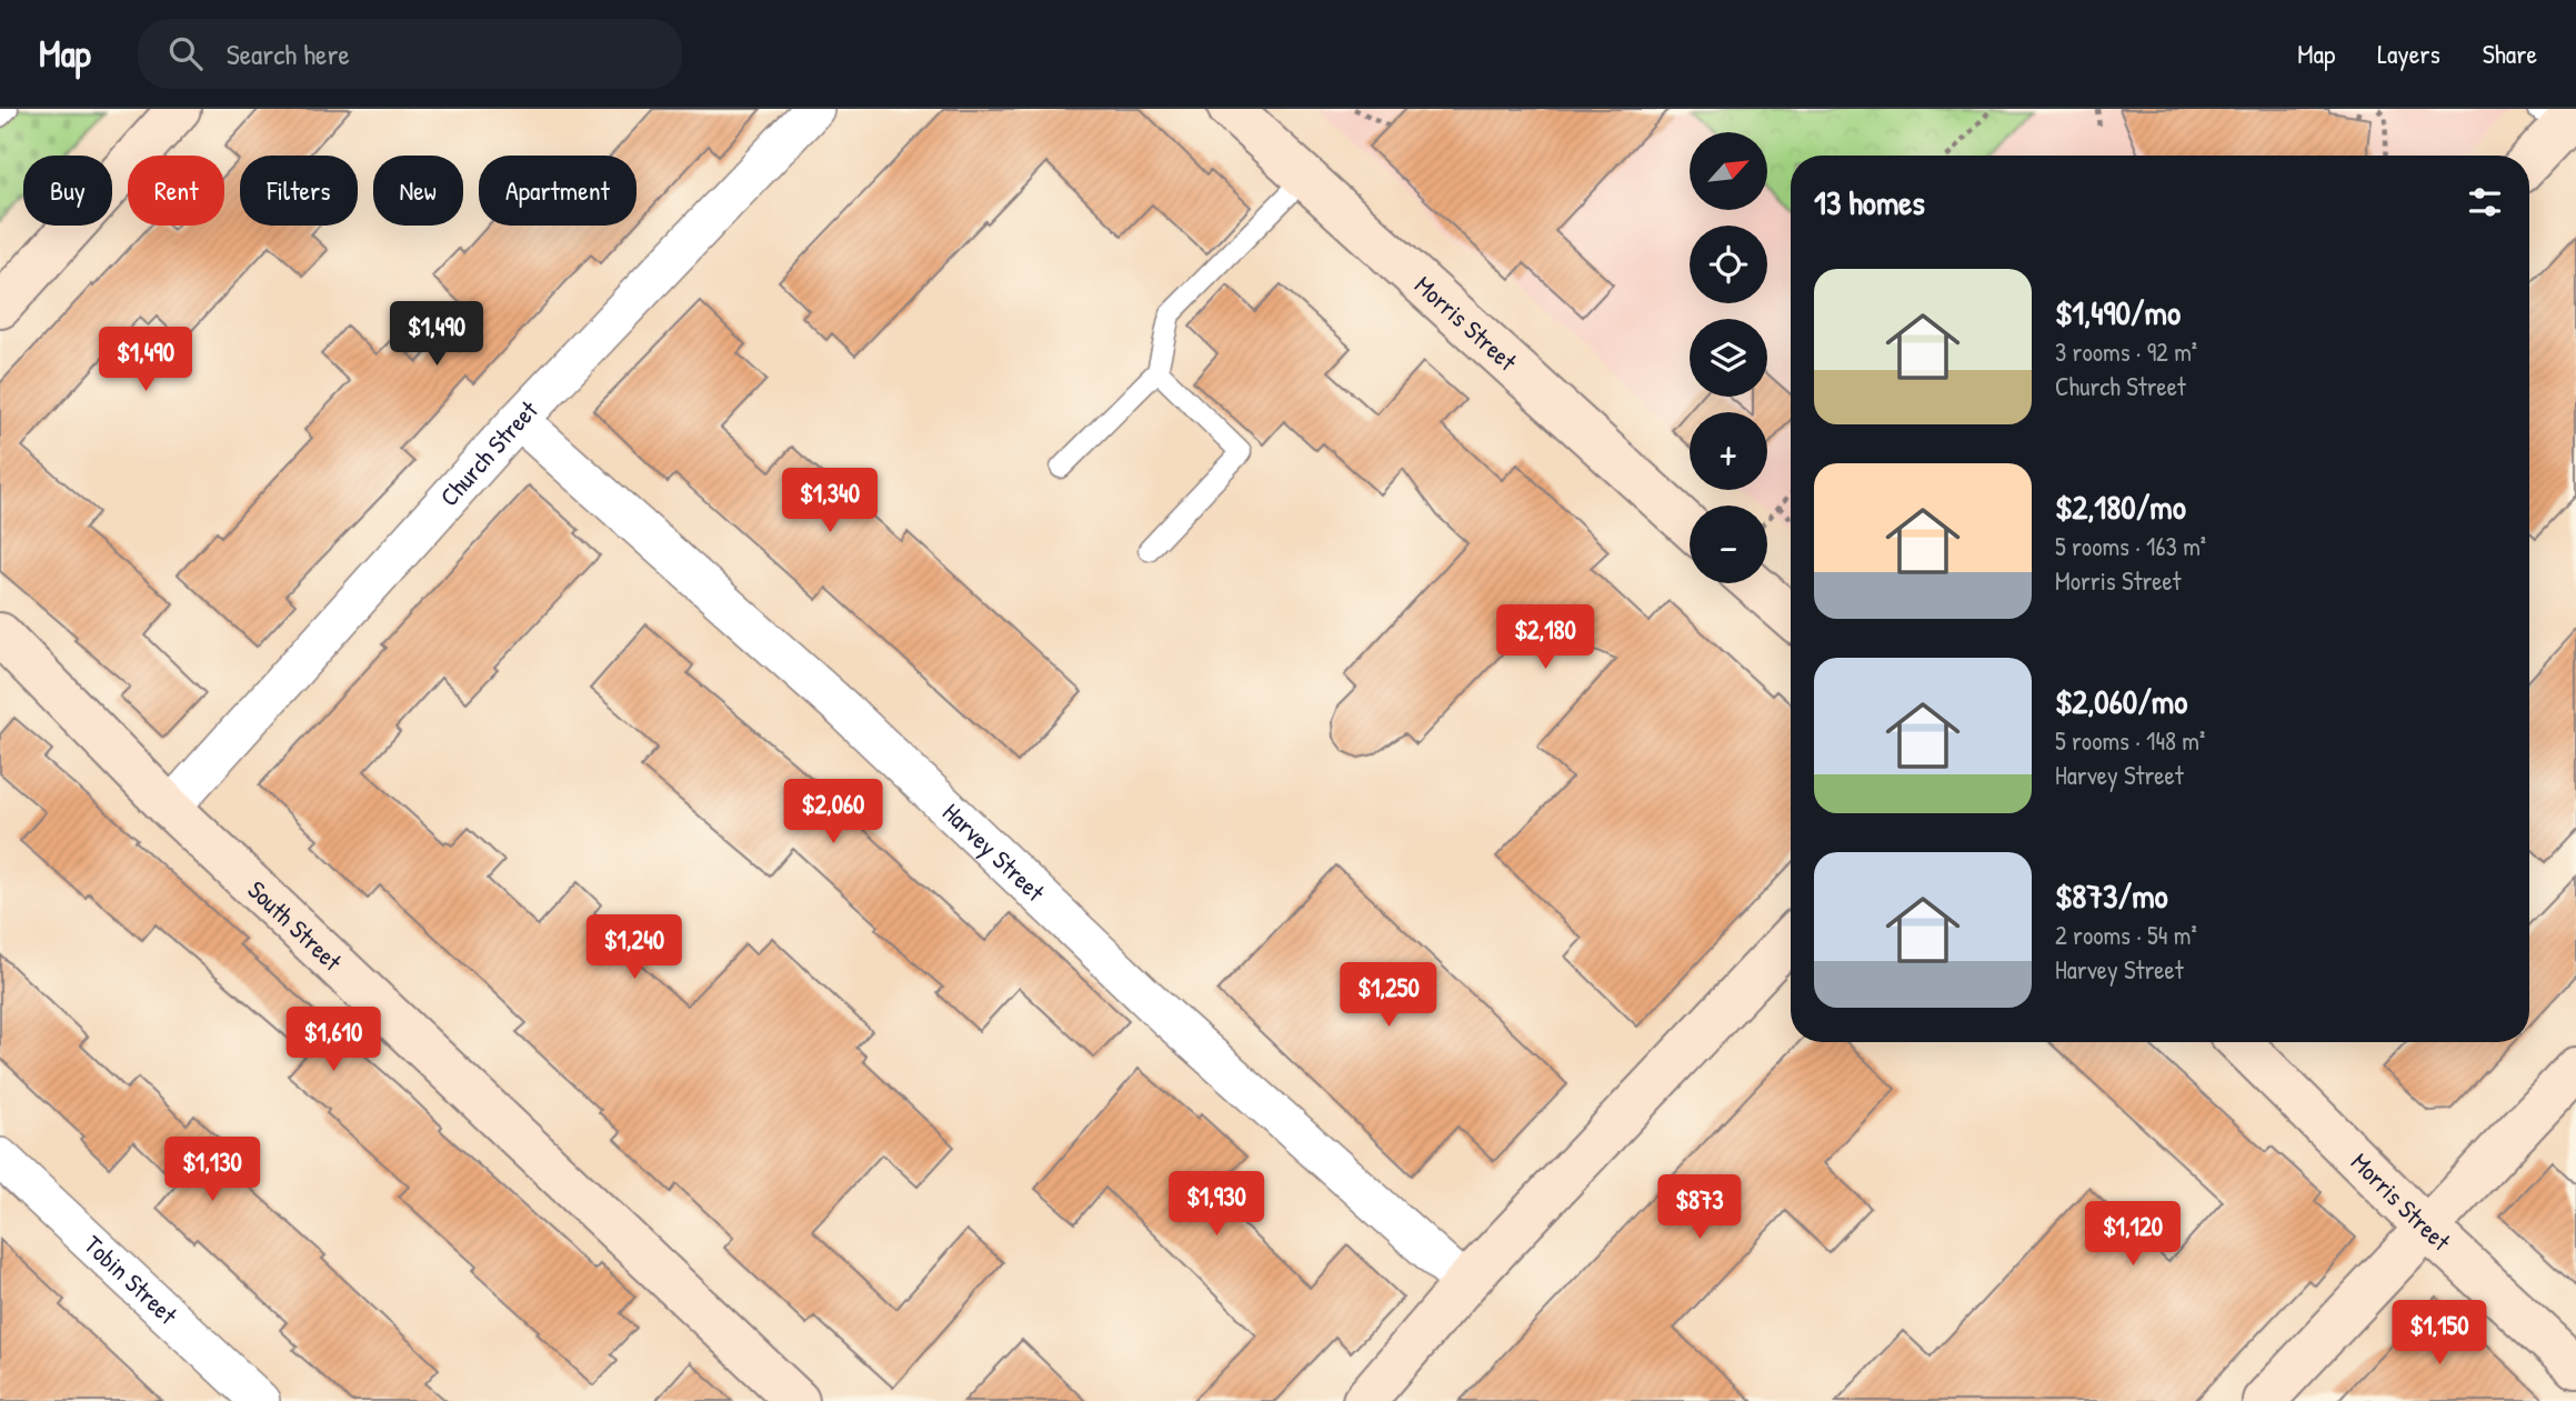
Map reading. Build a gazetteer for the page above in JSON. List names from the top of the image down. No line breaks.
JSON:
{"streets":{"street":["Morris Street","Church Street","Harvey Street","South Street","Tobin Street"]},"crossings":[["Church Street","Harvey Street"],["Church Street","South Street"]],"north":"top right","page":{"header":"Map","search":"Search here","nav":["Map","Layers","Share"],"map_buttons":["+","−"],"chip":["Buy","Rent","Filters","New","Apartment"],"heading":"13 homes","list":[{"name":"$1,490/mo","note":"3 rooms · 92 m² · Church Street"},{"name":"$2,180/mo","note":"5 rooms · 163 m² · Morris Street"},{"name":"$2,060/mo","note":"5 rooms · 148 m² · Harvey Street"},{"name":"$873/mo","note":"2 rooms · 54 m² · Harvey Street"}],"price":["$1,490","$1,490","$1,340","$2,180","$2,060","$1,240","$1,250","$1,610","$1,130","$1,930","$873","$1,120","$1,150"]}}
